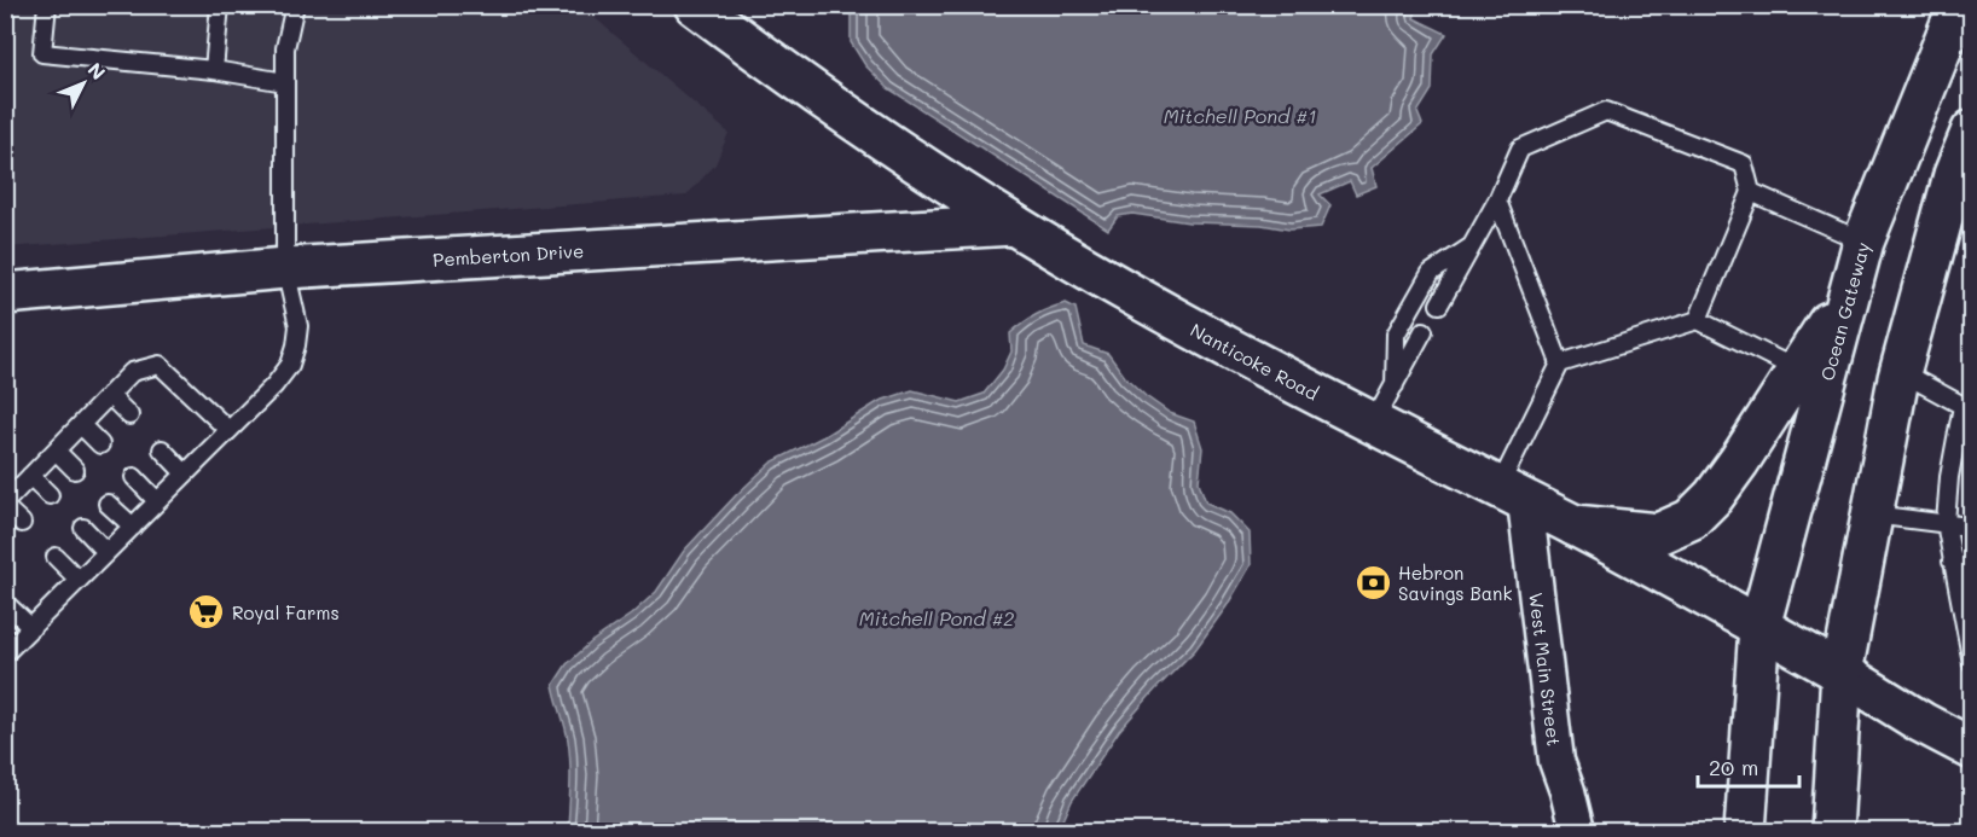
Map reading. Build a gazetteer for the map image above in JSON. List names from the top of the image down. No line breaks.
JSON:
{"streets":{"main road":["Pemberton Drive","Ocean Gateway","Nanticoke Road"],"street":["West Main Street"]},"crossings":[["Pemberton Drive","Nanticoke Road"],["Ocean Gateway","Nanticoke Road"],["Nanticoke Road","West Main Street"]],"water":["Mitchell Pond #1","Mitchell Pond #2"],"places":{"bank":["Hebron Savings Bank"],"supermarket":["Royal Farms"]},"scale_bar":"20 m","north":"top right"}
